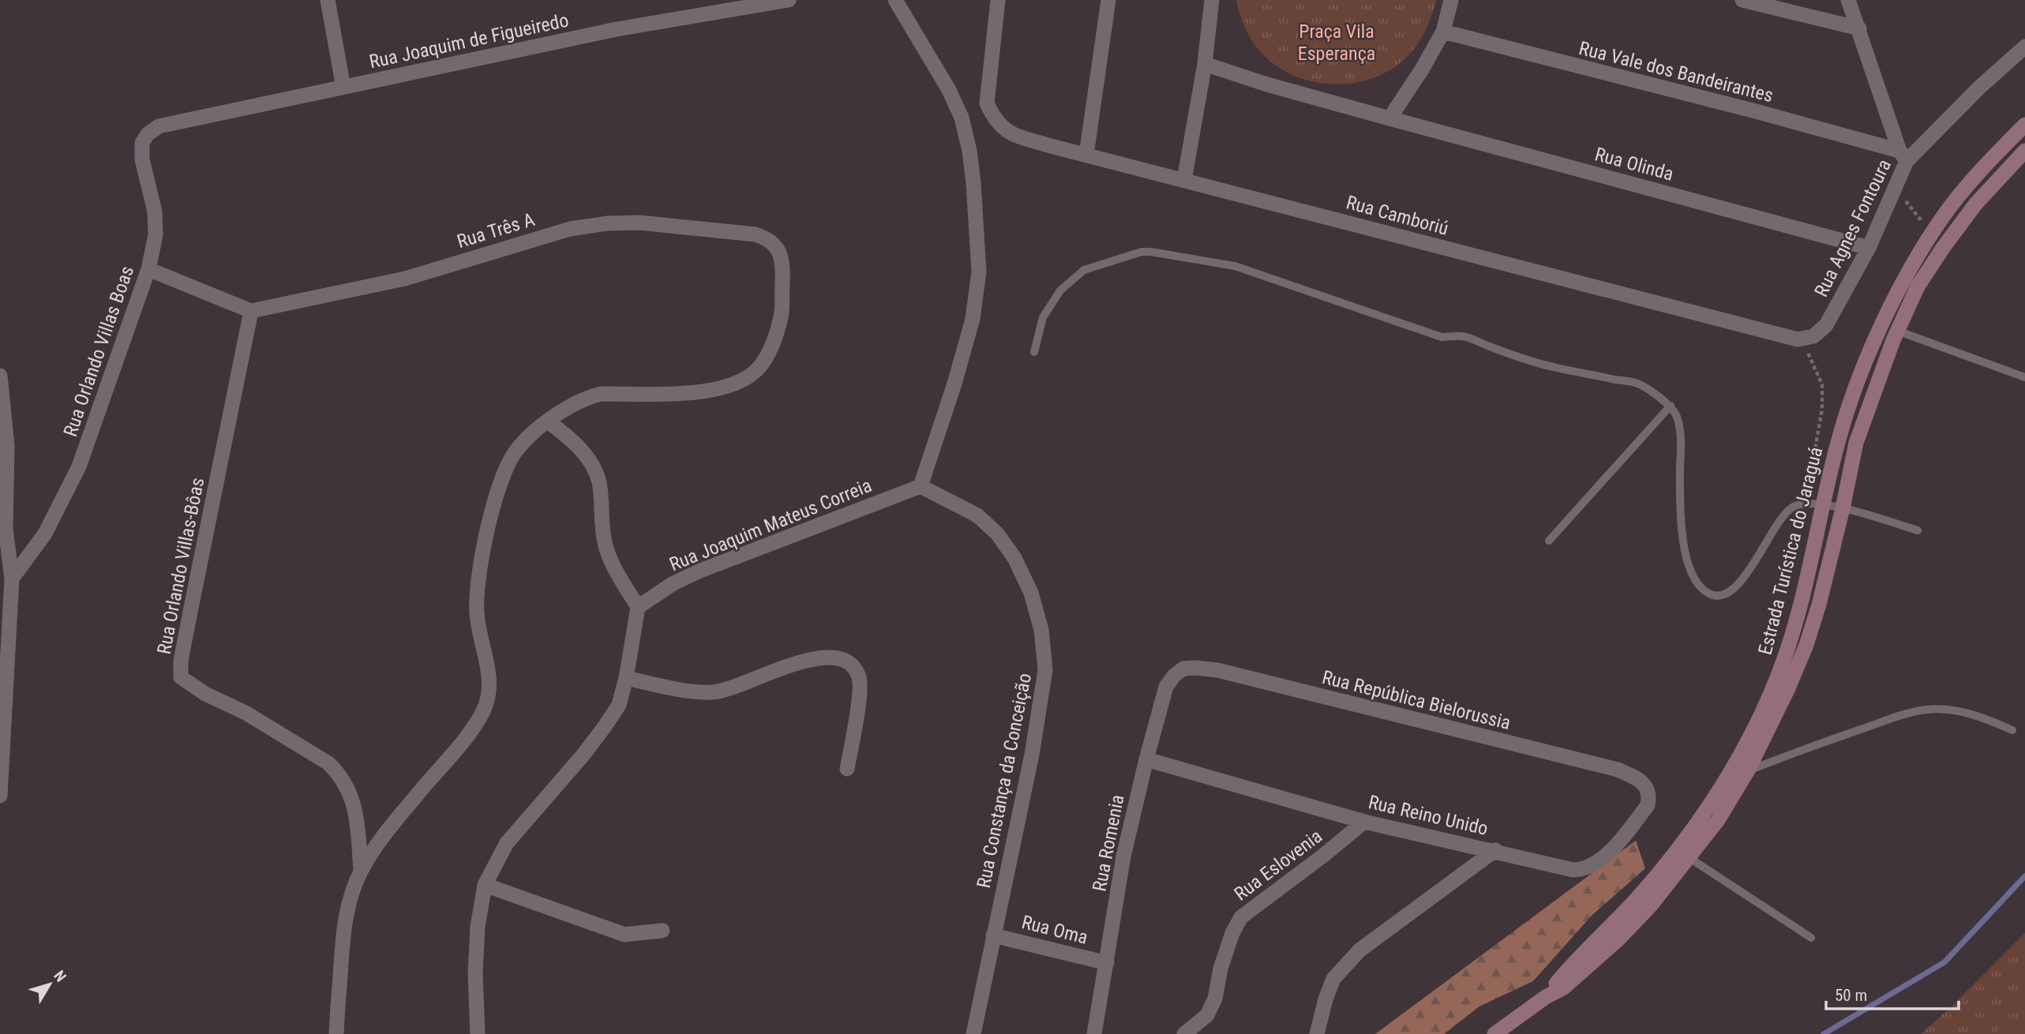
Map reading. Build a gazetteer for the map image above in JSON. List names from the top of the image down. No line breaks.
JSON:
{"streets":{"main road":["Estrada Turística do Jaraguá"],"street":["Rua Joaquim de Figueiredo","Rua Vale dos Bandeirantes","Rua Olinda","Rua Camboriú","Rua Agnes Fontoura","Rua Três A","Rua Orlando Villas Boas","Rua Joaquim Mateus Correia","Rua Orlando Villas-Bôas","Rua República Bielorussia","Rua Constança da Conceição","Rua Reino Unido","Rua Romenia","Rua Eslovenia","Rua Oma"]},"crossings":[["Rua Joaquim de Figueiredo","Rua Orlando Villas Boas"],["Rua Vale dos Bandeirantes","Rua Agnes Fontoura"],["Rua Olinda","Rua Agnes Fontoura"],["Rua Camboriú","Rua Agnes Fontoura"],["Rua Três A","Rua Orlando Villas-Bôas"],["Rua Joaquim Mateus Correia","Rua Constança da Conceição"],["Rua República Bielorussia","Rua Reino Unido"],["Rua República Bielorussia","Rua Romenia"],["Rua Constança da Conceição","Rua Oma"],["Rua Reino Unido","Rua Romenia"],["Rua Reino Unido","Rua Eslovenia"],["Rua Romenia","Rua Oma"]],"parks":["Praça Vila Esperança"],"scale_bar":"50 m","north":"top right"}
